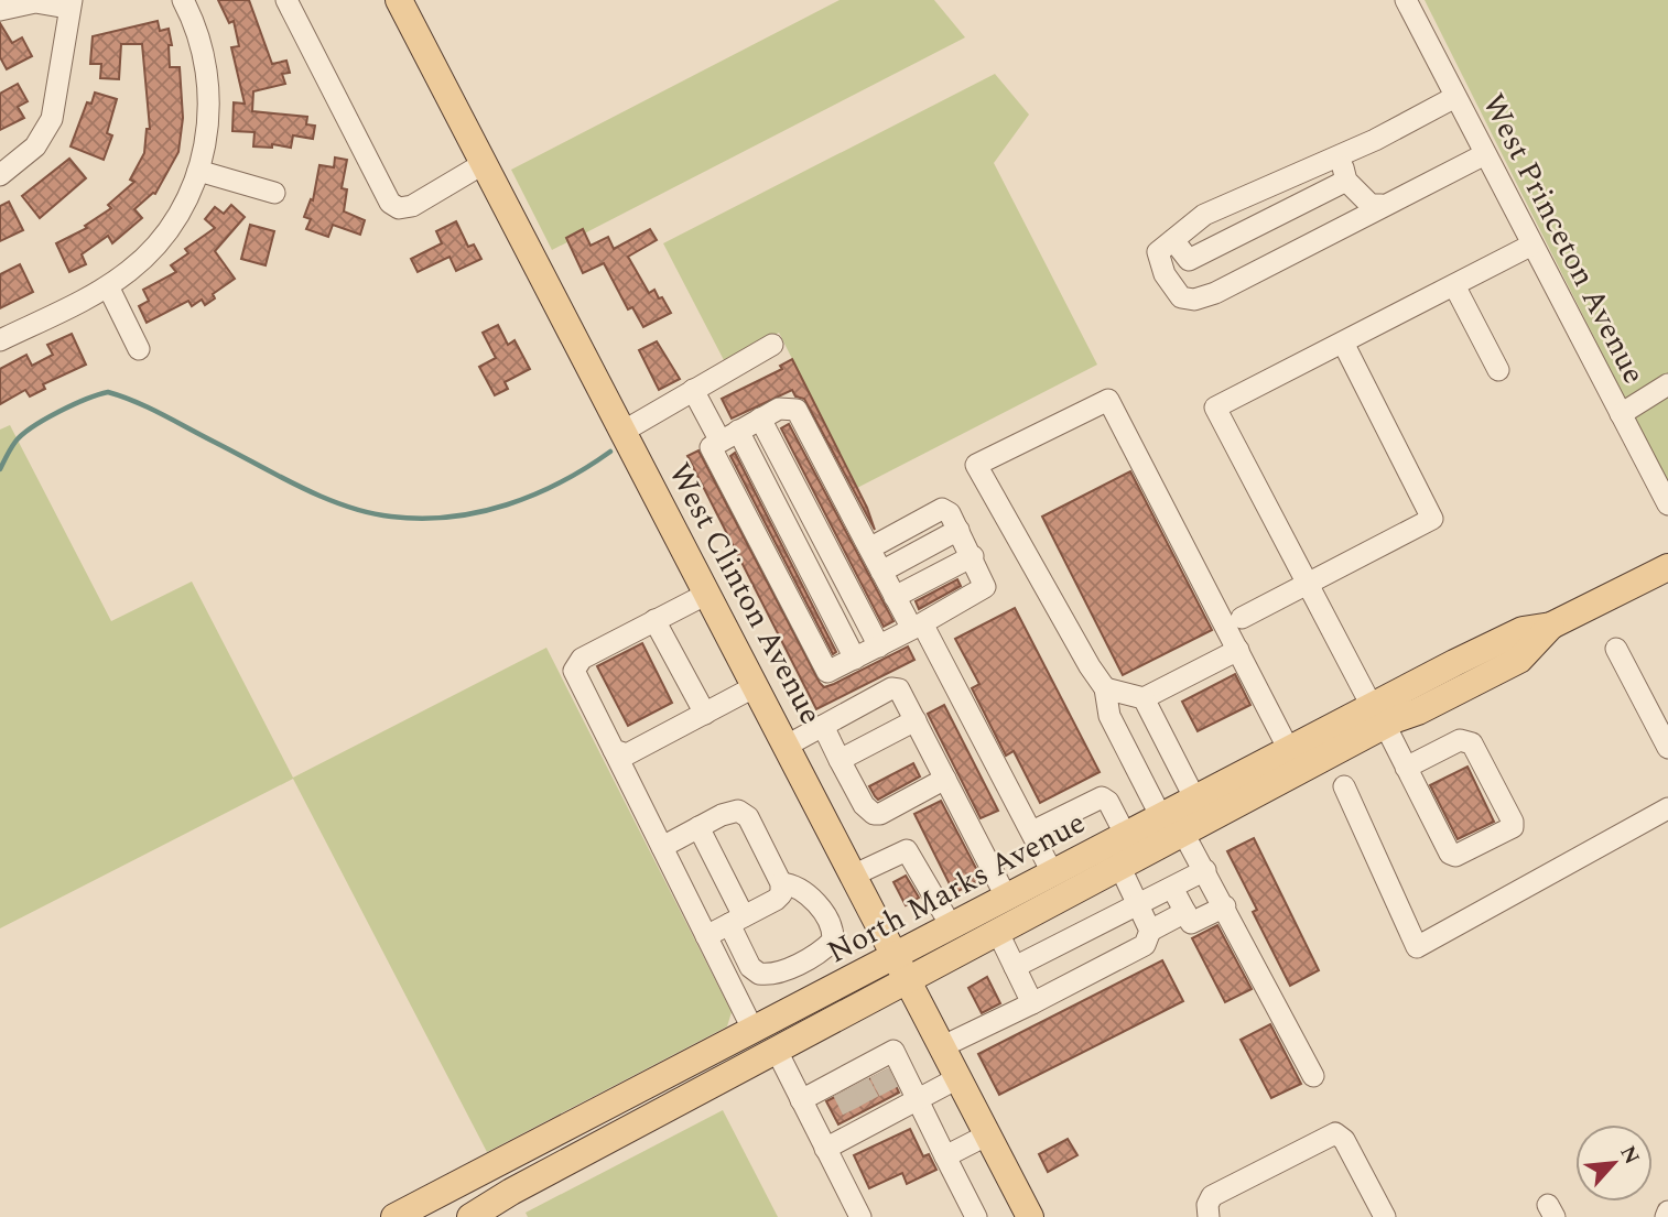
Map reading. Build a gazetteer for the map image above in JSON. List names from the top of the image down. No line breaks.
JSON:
{"streets":{"main road":["West Clinton Avenue","North Marks Avenue"],"street":["West Princeton Avenue"]},"crossings":[["West Clinton Avenue","North Marks Avenue"]],"north":"top right"}
